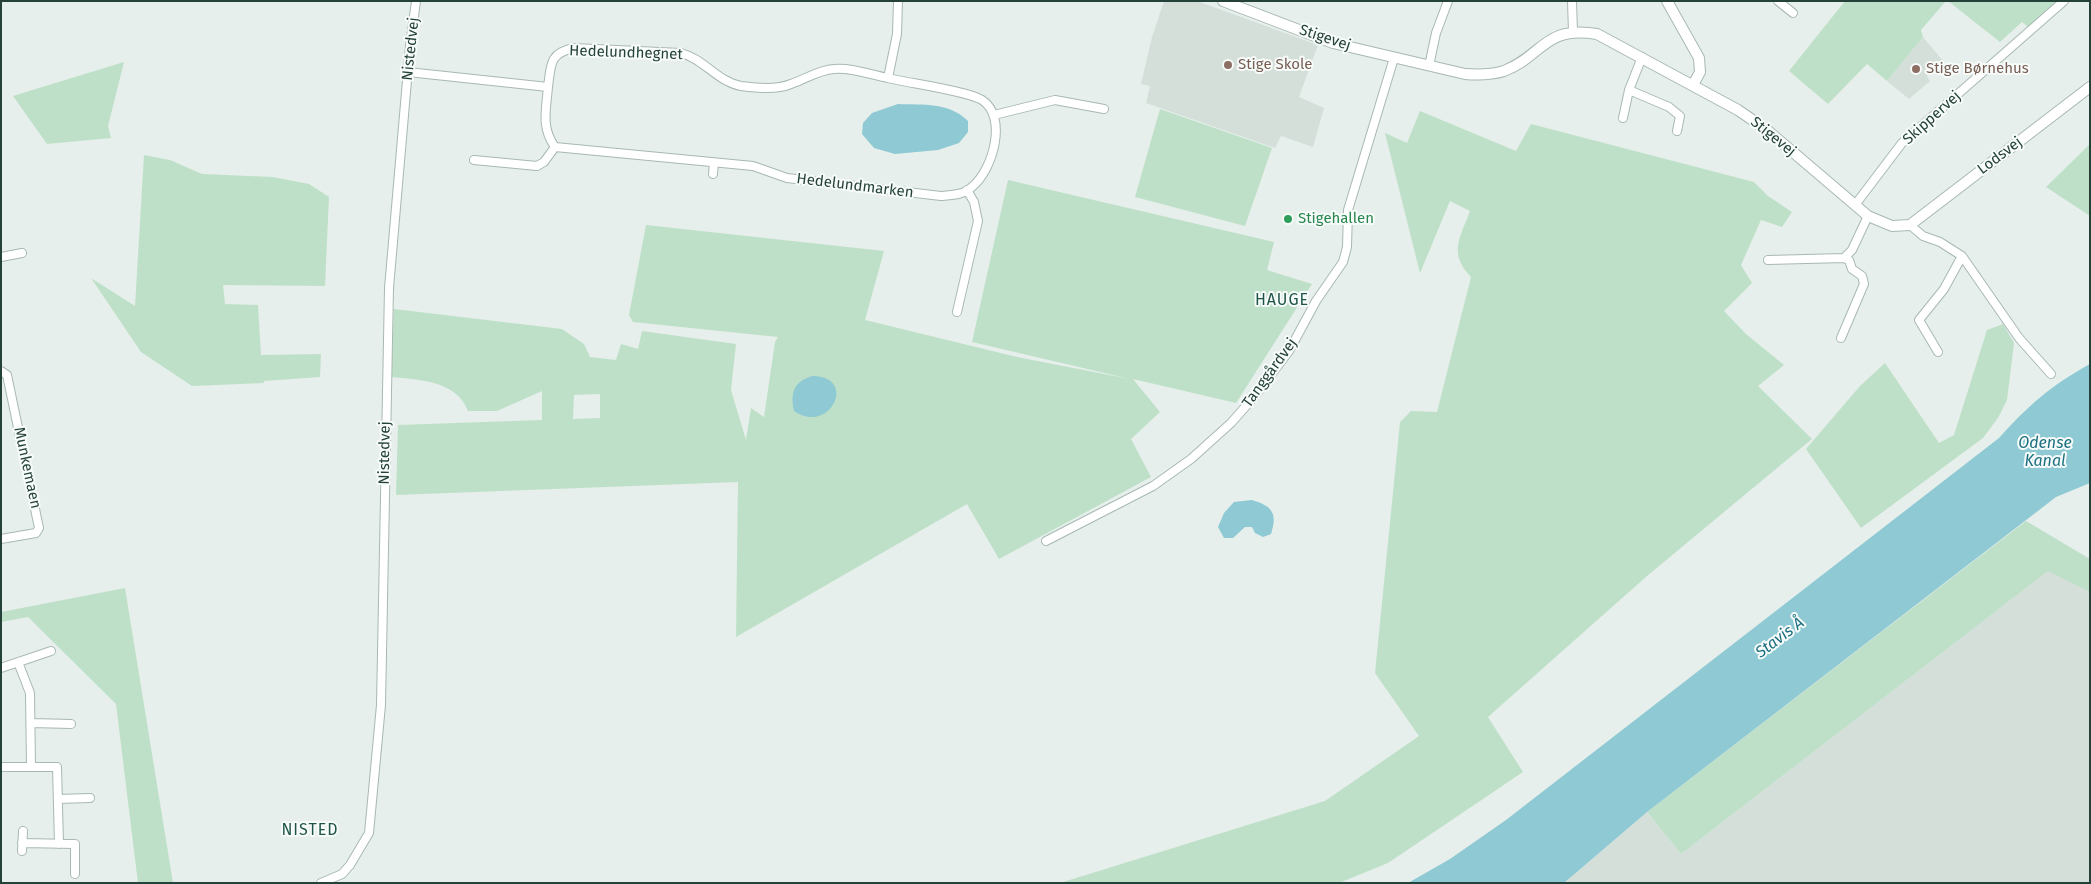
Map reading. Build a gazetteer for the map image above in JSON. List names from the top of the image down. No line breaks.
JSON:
{"streets":{"street":["Stigevej","Nistedvej","Hedelundhegnet","Skippervej","Lodsvej","Hedelundmarken","Tanggårdvej","Munkemaen"]},"crossings":[["Stigevej","Skippervej"],["Stigevej","Lodsvej"],["Stigevej","Tanggårdvej"]],"districts":["HAUGE","NISTED"],"water":["Odense Kanal","Stavis Å"],"places":["Stige Skole","Stige Børnehus","Stigehallen"]}
